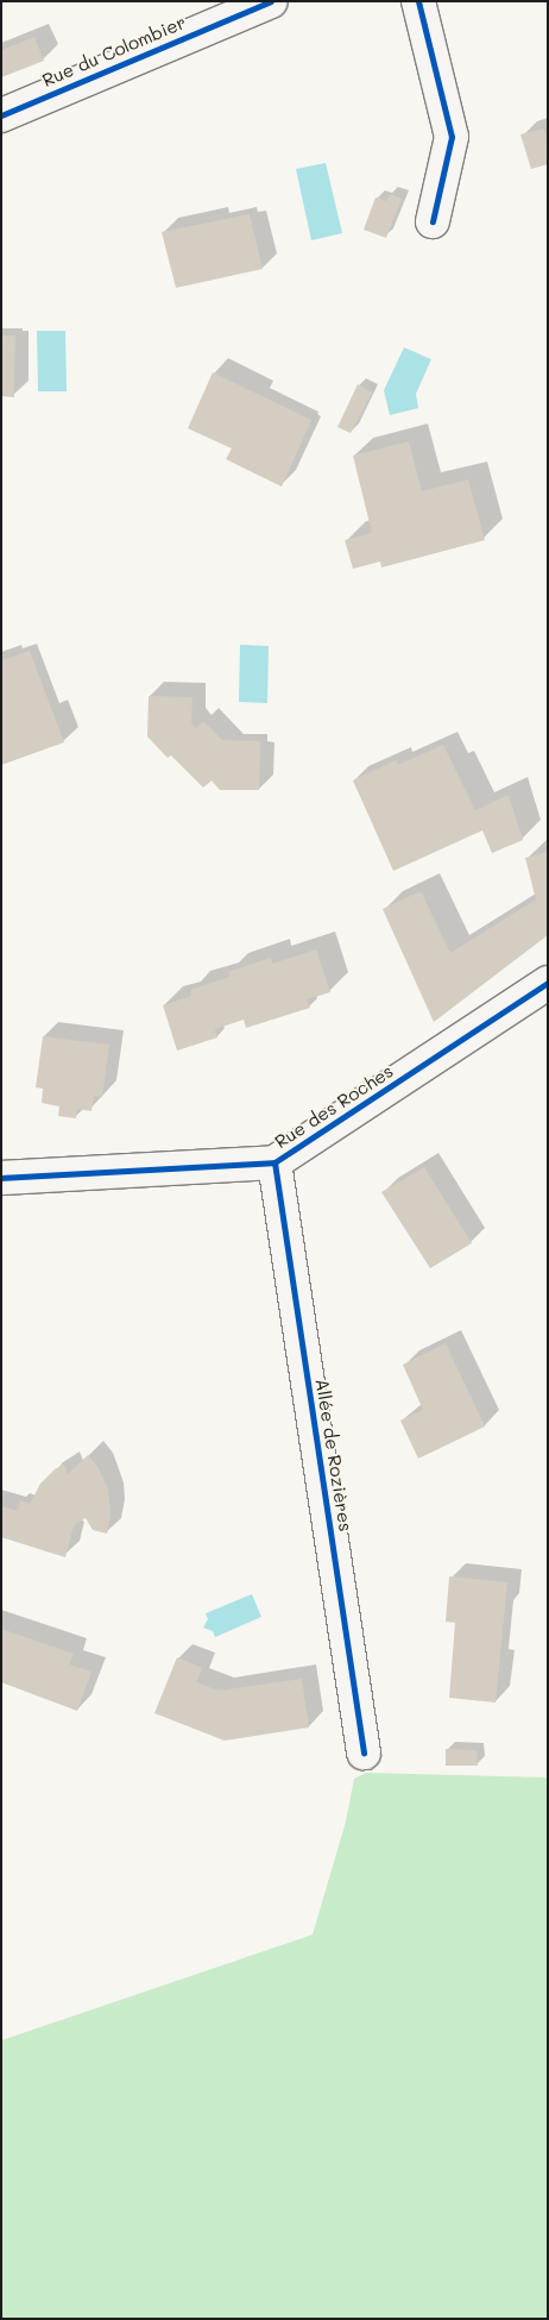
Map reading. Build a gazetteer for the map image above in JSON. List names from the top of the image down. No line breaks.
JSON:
{"streets":{"street":["Rue du Colombier","Rue des Roches","Allée de Rozières"]},"crossings":[["Rue des Roches","Allée de Rozières"]]}
